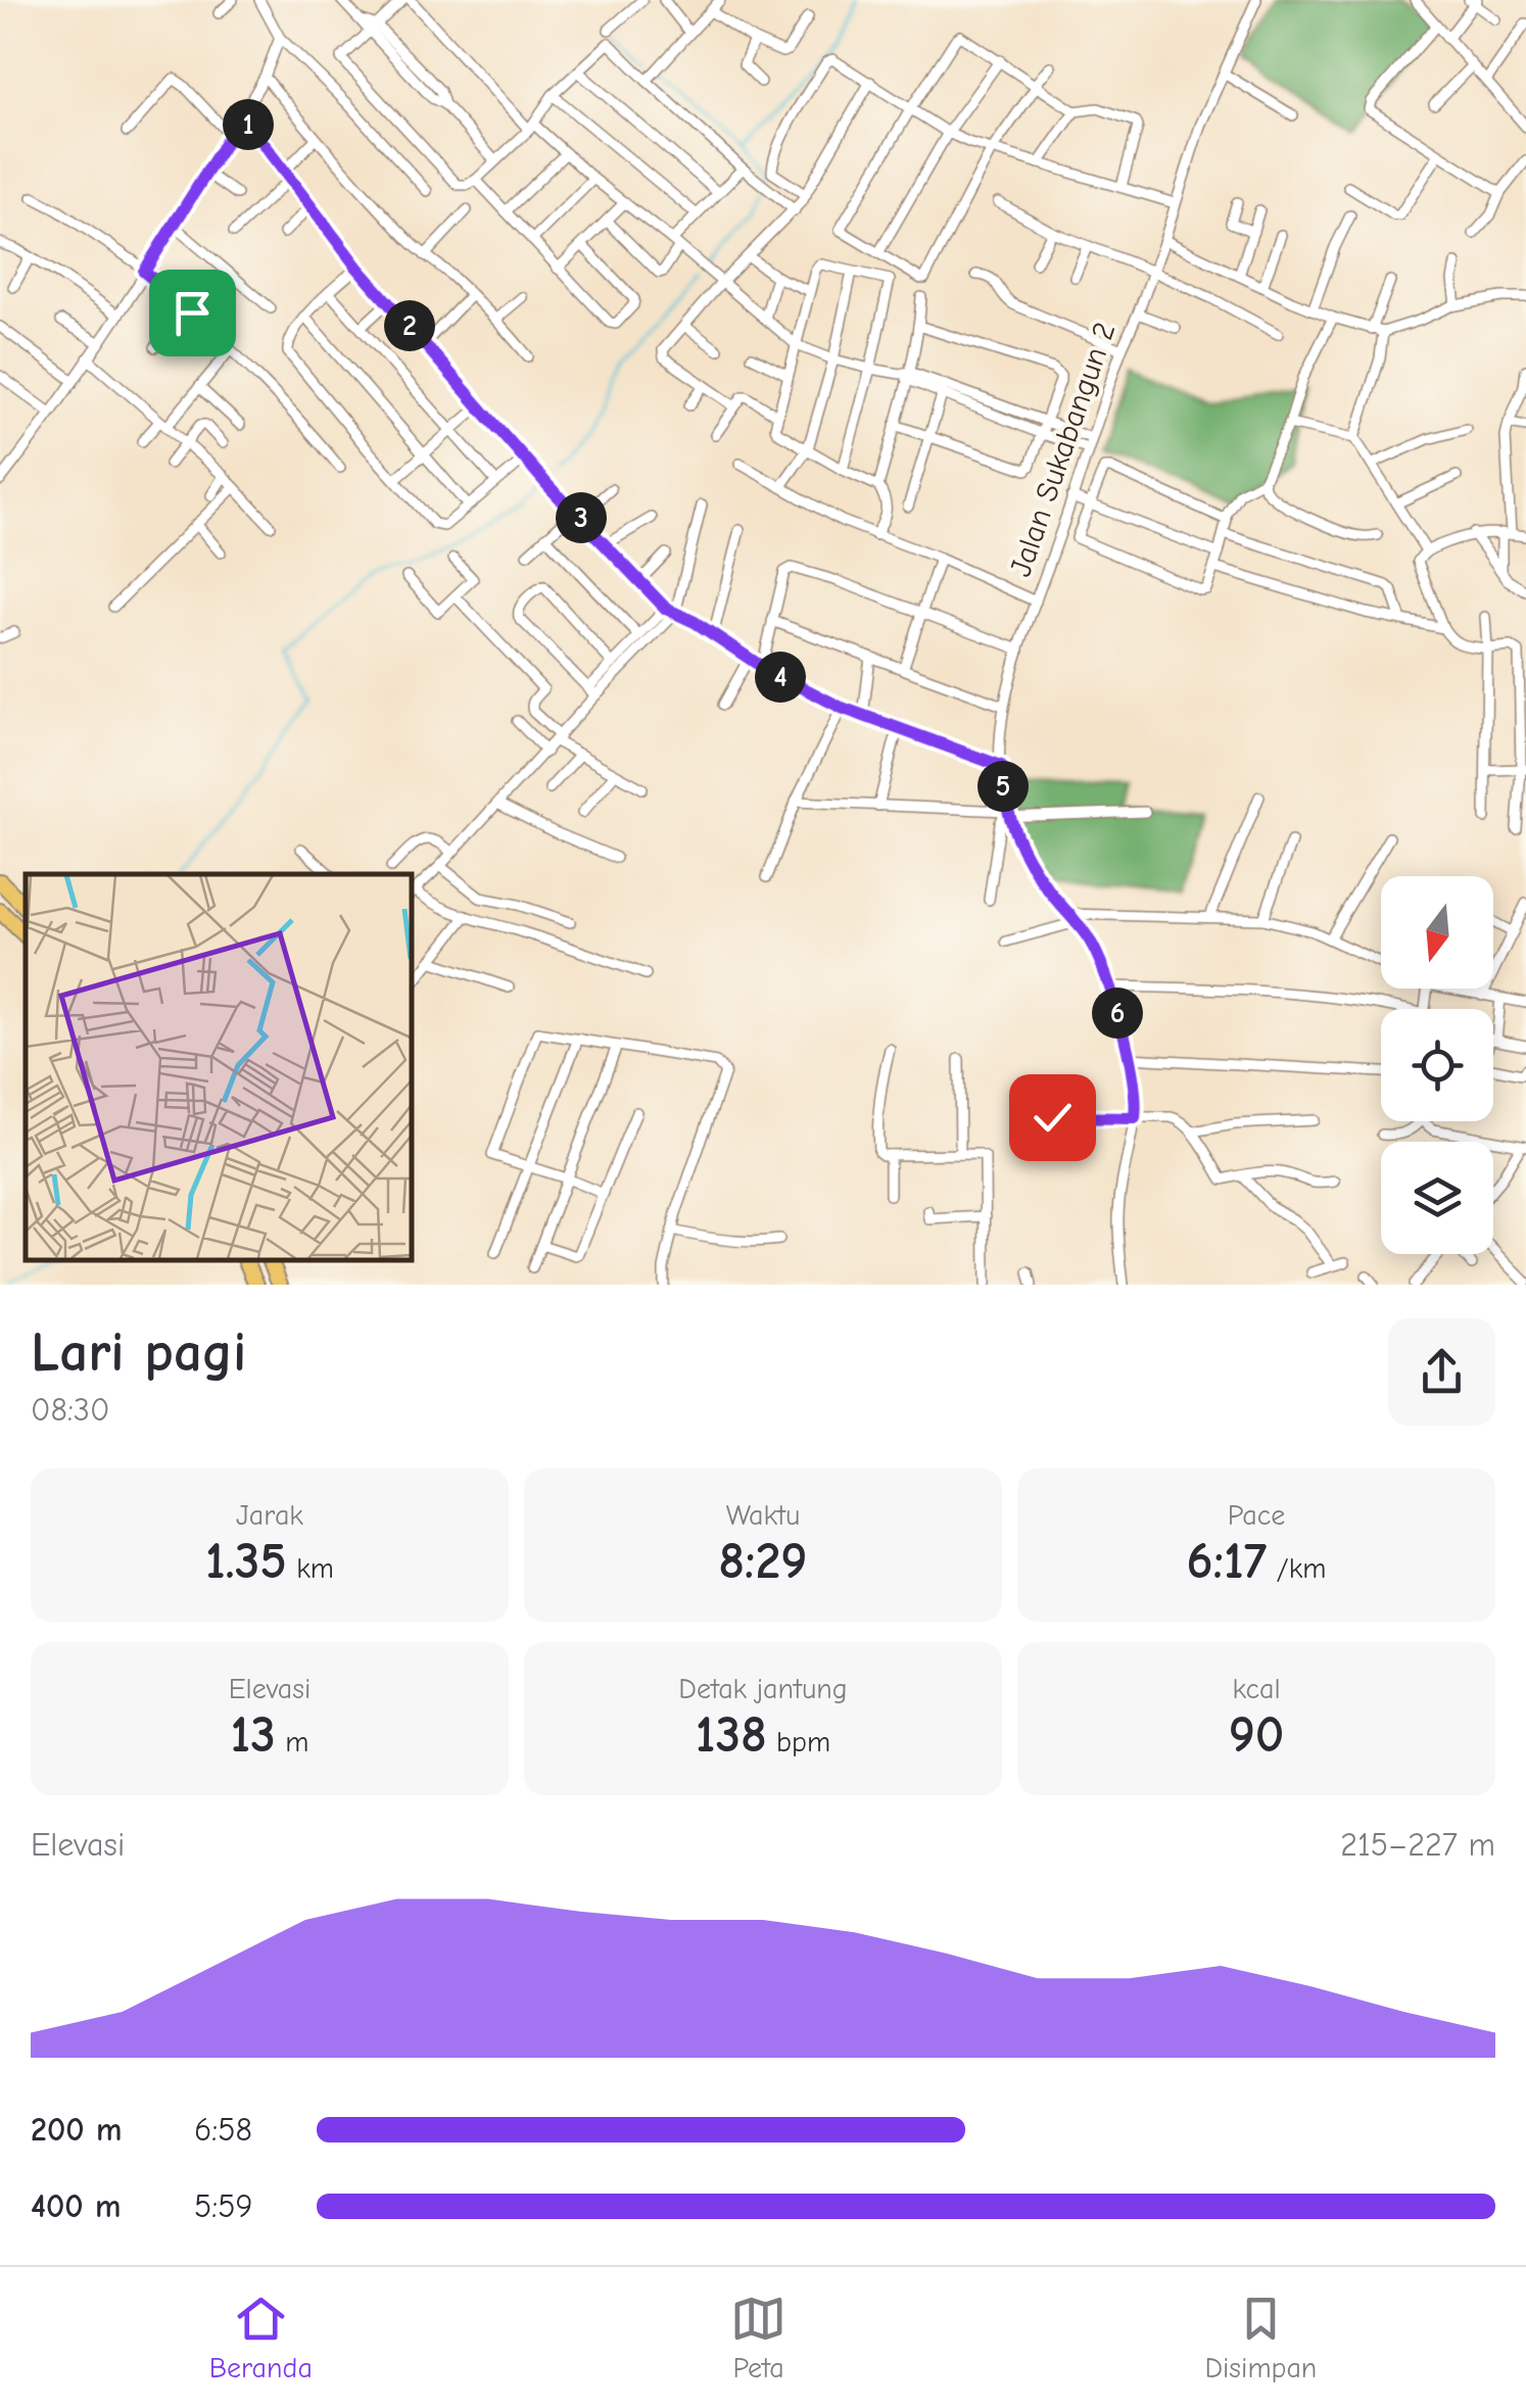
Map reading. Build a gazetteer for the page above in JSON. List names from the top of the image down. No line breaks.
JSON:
{"streets":{"street":["Jalan Sukabangun 2"]},"north":"bottom","page":{"pins":["1","2","3","4","5","6"],"heading":["Lari pagi","08:30"],"stats":[["Jarak","1.35 km"],["Waktu","8:29"],["Pace","6:17 /km"],["Elevasi","13 m"],["Detak jantung","138 bpm"],["kcal","90"]],"chart":["Elevasi","215–227 m"],"list":[{"name":"200 m","note":"6:58"},{"name":"400 m","note":"5:59"}],"tabs":["Beranda","Peta","Disimpan"]}}
